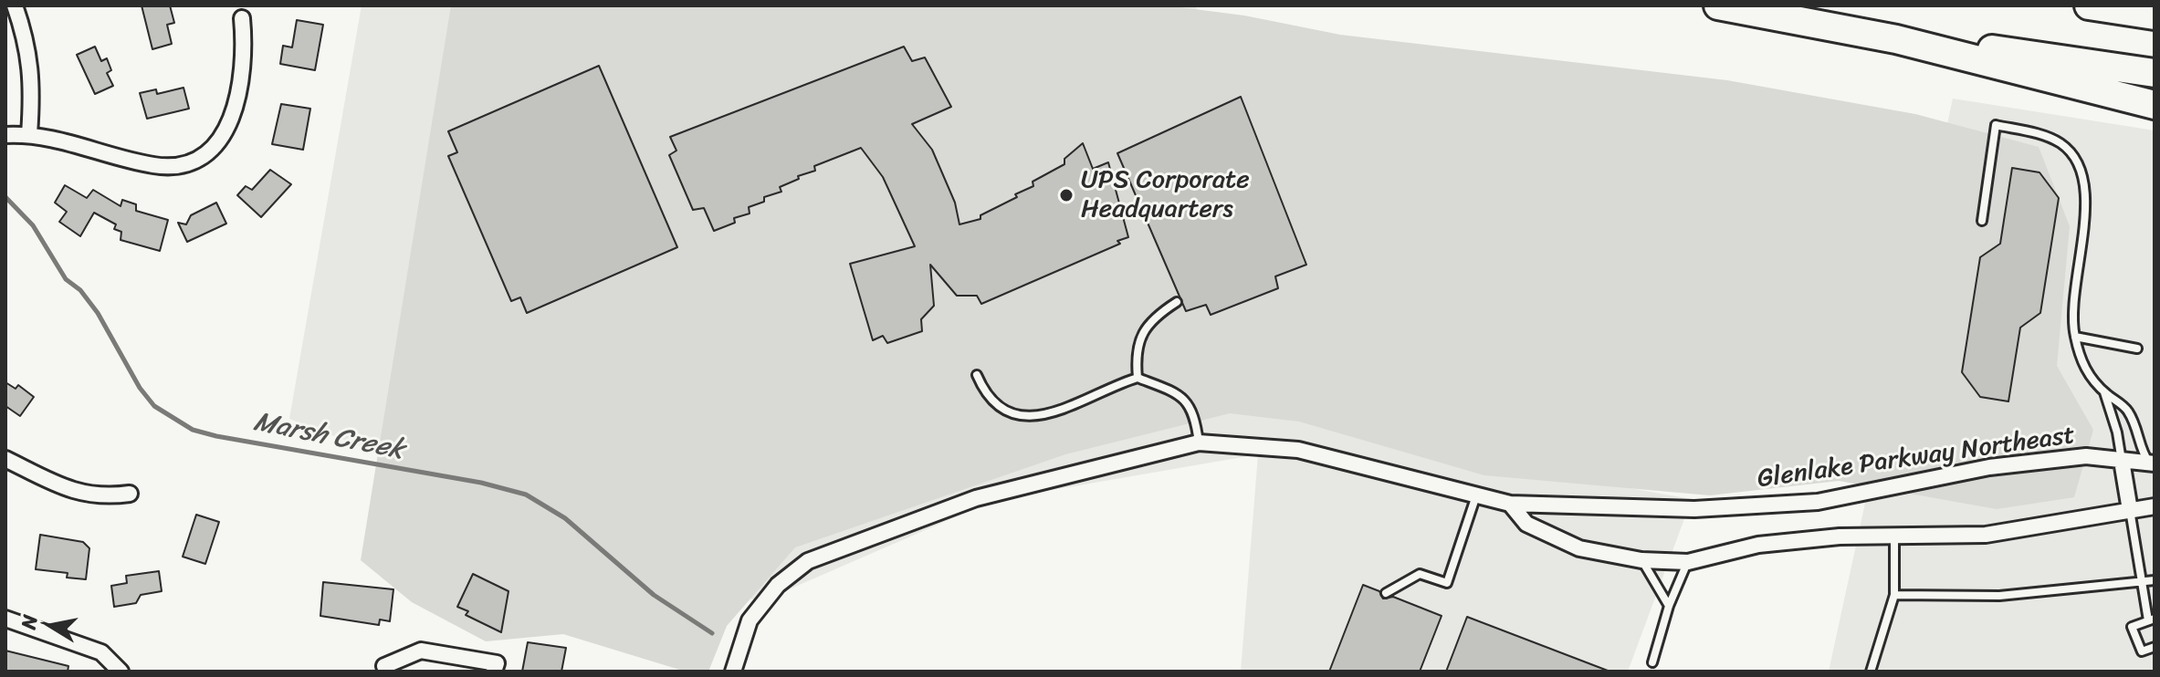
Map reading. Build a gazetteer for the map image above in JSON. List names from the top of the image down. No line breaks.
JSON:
{"streets":{"street":["Glenlake Parkway Northeast"]},"water":["Marsh Creek"],"places":["UPS Corporate Headquarters"],"north":"left"}
